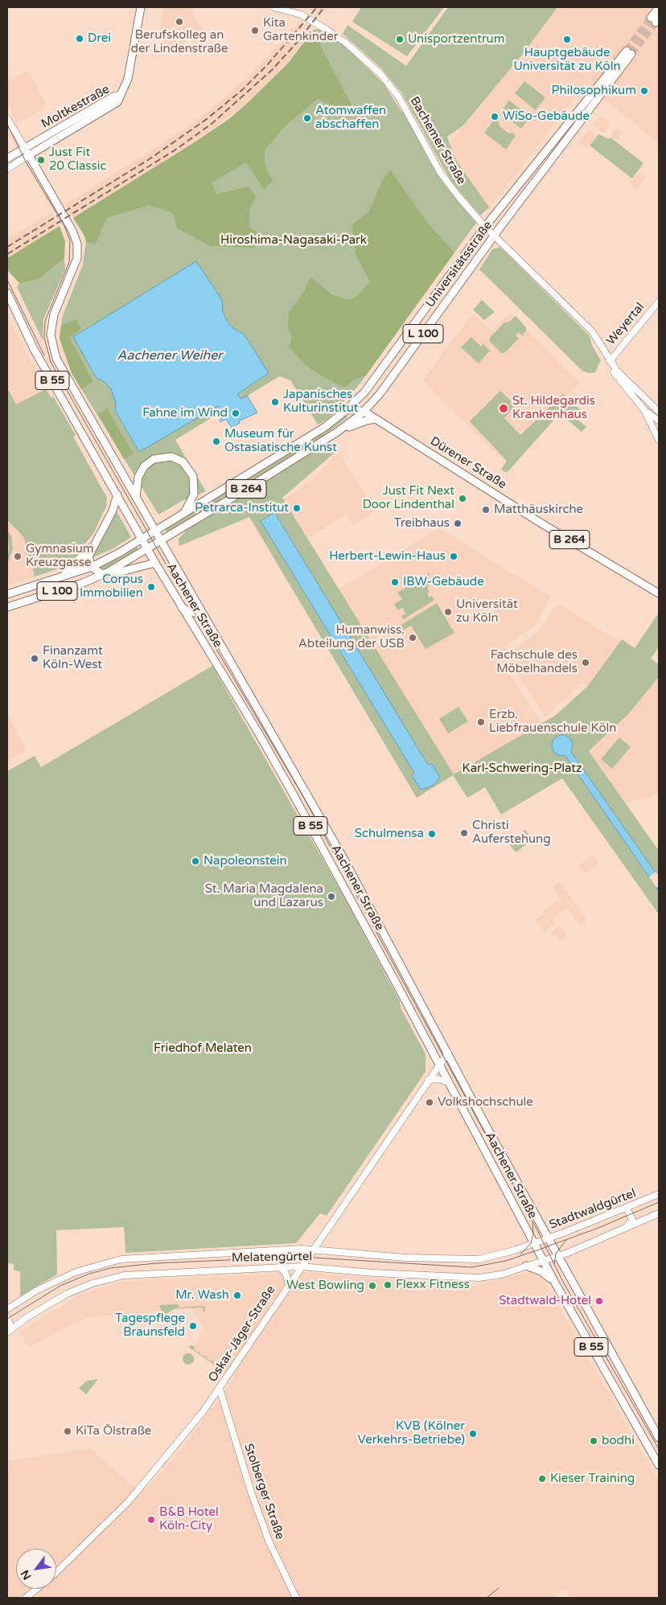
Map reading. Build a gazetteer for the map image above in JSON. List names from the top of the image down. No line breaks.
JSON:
{"streets":{"main road":["Moltkestraße","Bachemer Straße","Universitätsstraße","Weyertal","L 100","B 55","Dürener Straße","B 264","Aachener Straße","Stadtwaldgürtel","Melatengürtel","Oskar-Jäger-Straße","Stolberger Straße"]},"crossings":[["Moltkestraße","Aachener Straße"],["Bachemer Straße","Universitätsstraße"],["Bachemer Straße","Weyertal"],["Universitätsstraße","Dürener Straße"],["Universitätsstraße","B 264"],["Universitätsstraße","Aachener Straße"],["L 100","B 264"],["L 100","Aachener Straße"],["Dürener Straße","B 264"],["B 264","Aachener Straße"],["Aachener Straße","Stadtwaldgürtel"],["Aachener Straße","Melatengürtel"],["Aachener Straße","Oskar-Jäger-Straße"],["Stadtwaldgürtel","Melatengürtel"],["Melatengürtel","Oskar-Jäger-Straße"],["Oskar-Jäger-Straße","Stolberger Straße"]],"water":["Aachener Weiher"],"parks":["Hiroshima-Nagasaki-Park","Karl-Schwering-Platz","Friedhof Melaten"],"places":["Berufskolleg an der Lindenstraße","Kita Gartenkinder","Drei","Unisportzentrum","Hauptgebäude Universität zu Köln","Philosophikum","WiSo-Gebäude","Atomwaffen abschaffen","Just Fit 20 Classic","Japanisches Kulturinstitut","St. Hildegardis Krankenhaus","Fahne im Wind","Museum für Ostasiatische Kunst","Just Fit Next Door Lindenthal","Petrarca-Institut","Matthäuskirche","Treibhaus","Gymnasium Kreuzgasse","Herbert-Lewin-Haus","IBW-Gebäude","Corpus Immobilien","Universität zu Köln","Humanwiss. Abteilung der USB","Finanzamt Köln-West","Fachschule des Möbelhandels","Erzb. Liebfrauenschule Köln","Christi Auferstehung","Schulmensa","Napoleonstein","St. Maria Magdalena und Lazarus","Volkshochschule","Flexx Fitness","West Bowling","Mr. Wash","Stadtwald-Hotel","Tagespflege Braunsfeld","KiTa Ölstraße","KVB (Kölner Verkehrs-Betriebe)","bodhi","Kieser Training","B&B Hotel Köln-City"],"north":"bottom left"}
